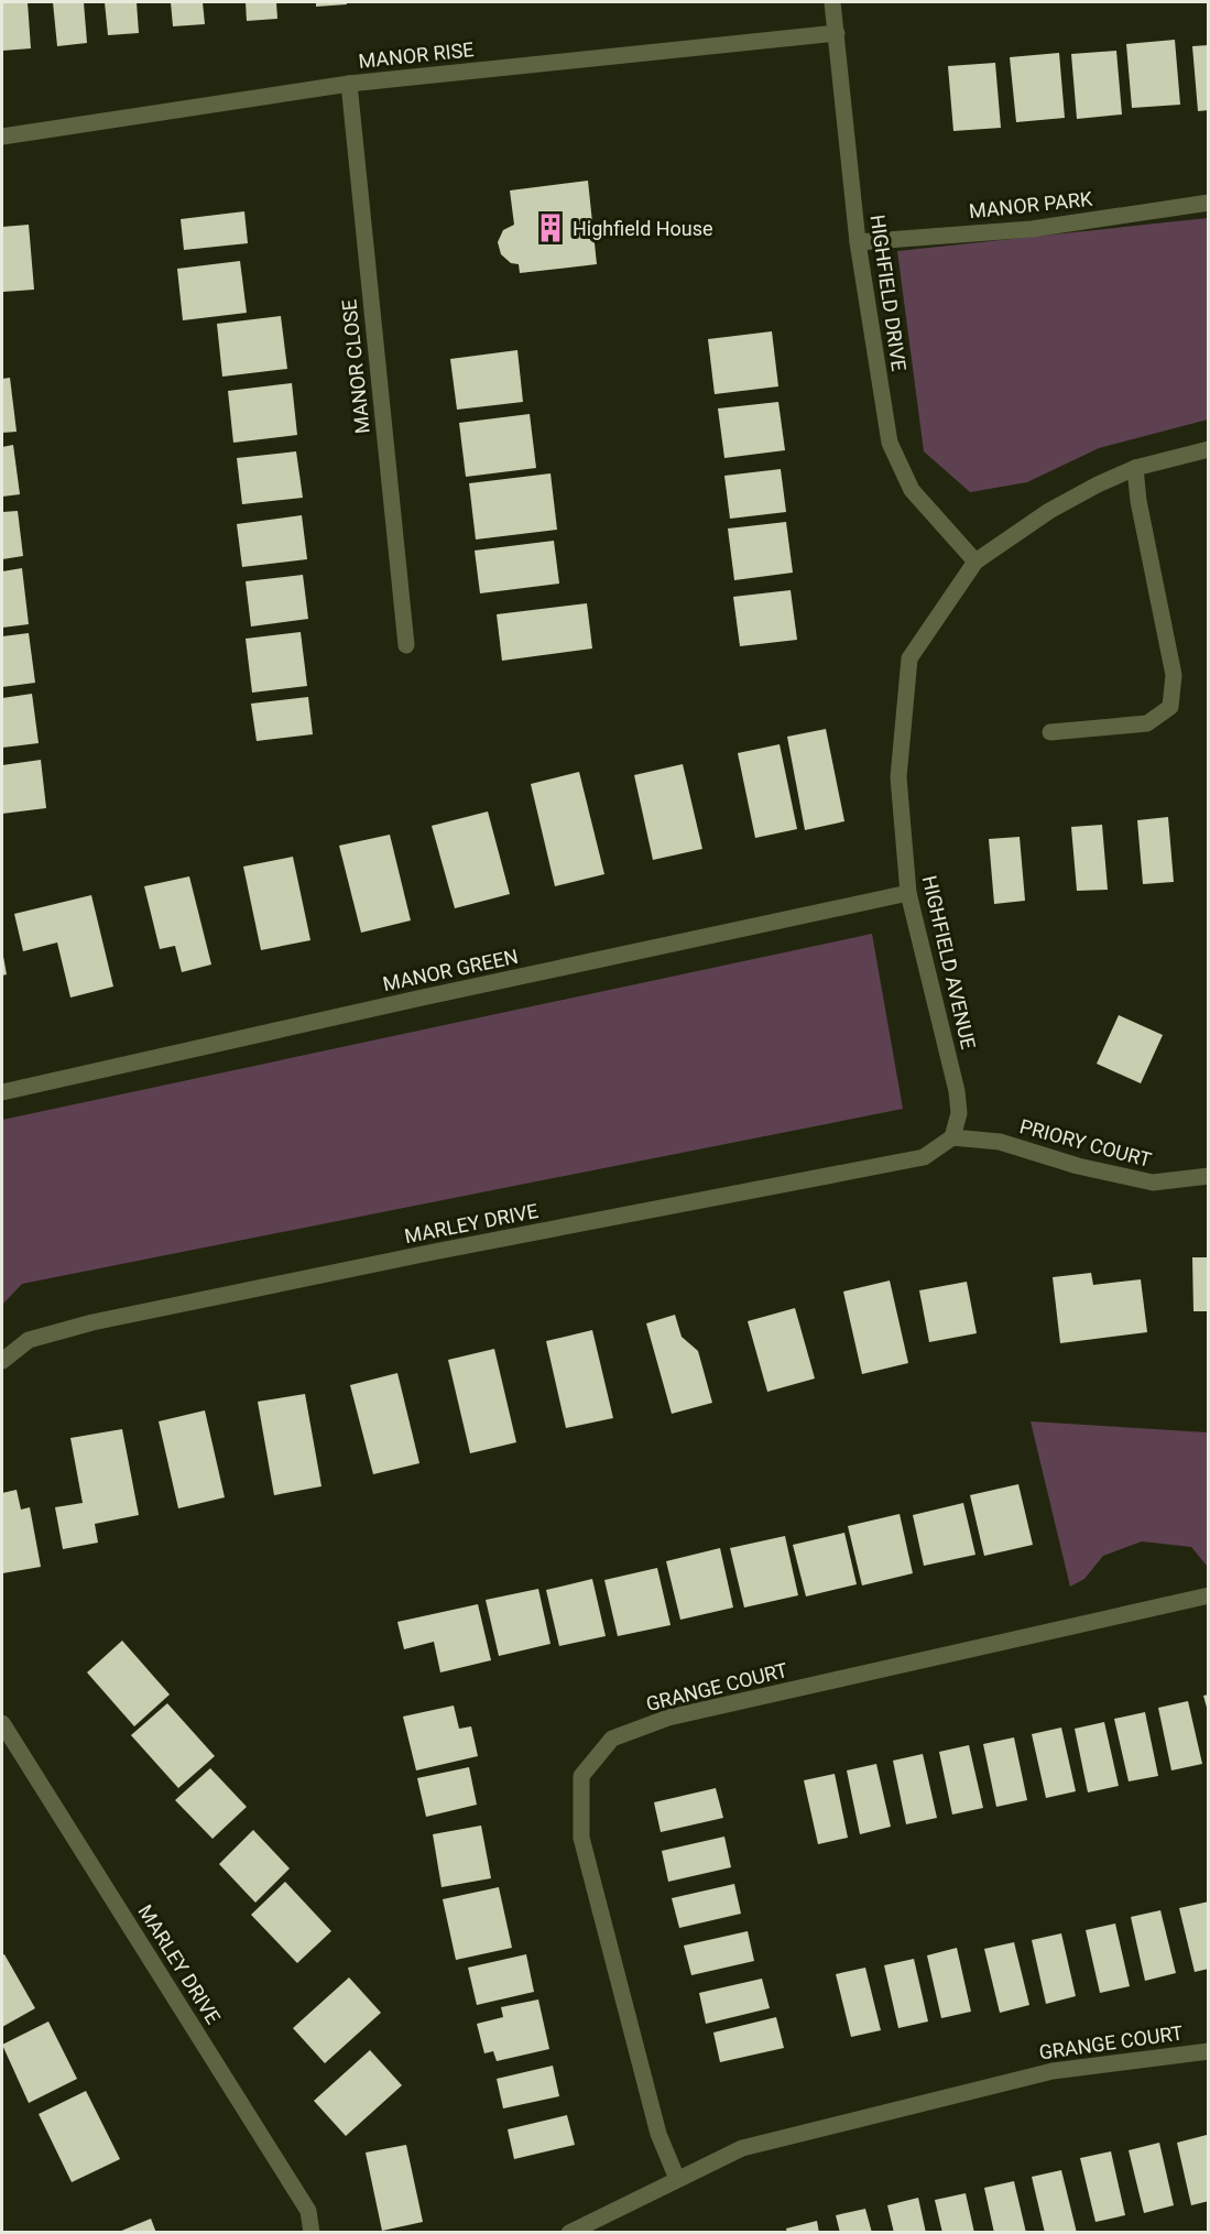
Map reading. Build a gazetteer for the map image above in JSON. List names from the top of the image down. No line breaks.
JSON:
{"streets":{"street":["MANOR RISE","MANOR PARK","HIGHFIELD DRIVE","MANOR CLOSE","HIGHFIELD AVENUE","MANOR GREEN","PRIORY COURT","MARLEY DRIVE","GRANGE COURT"]},"crossings":[["MANOR RISE","HIGHFIELD DRIVE"],["MANOR RISE","MANOR CLOSE"],["MANOR PARK","HIGHFIELD DRIVE"],["HIGHFIELD DRIVE","HIGHFIELD AVENUE"],["HIGHFIELD AVENUE","MANOR GREEN"],["HIGHFIELD AVENUE","PRIORY COURT"],["HIGHFIELD AVENUE","MARLEY DRIVE"],["PRIORY COURT","MARLEY DRIVE"]],"places":{"building":["Highfield House"]}}
